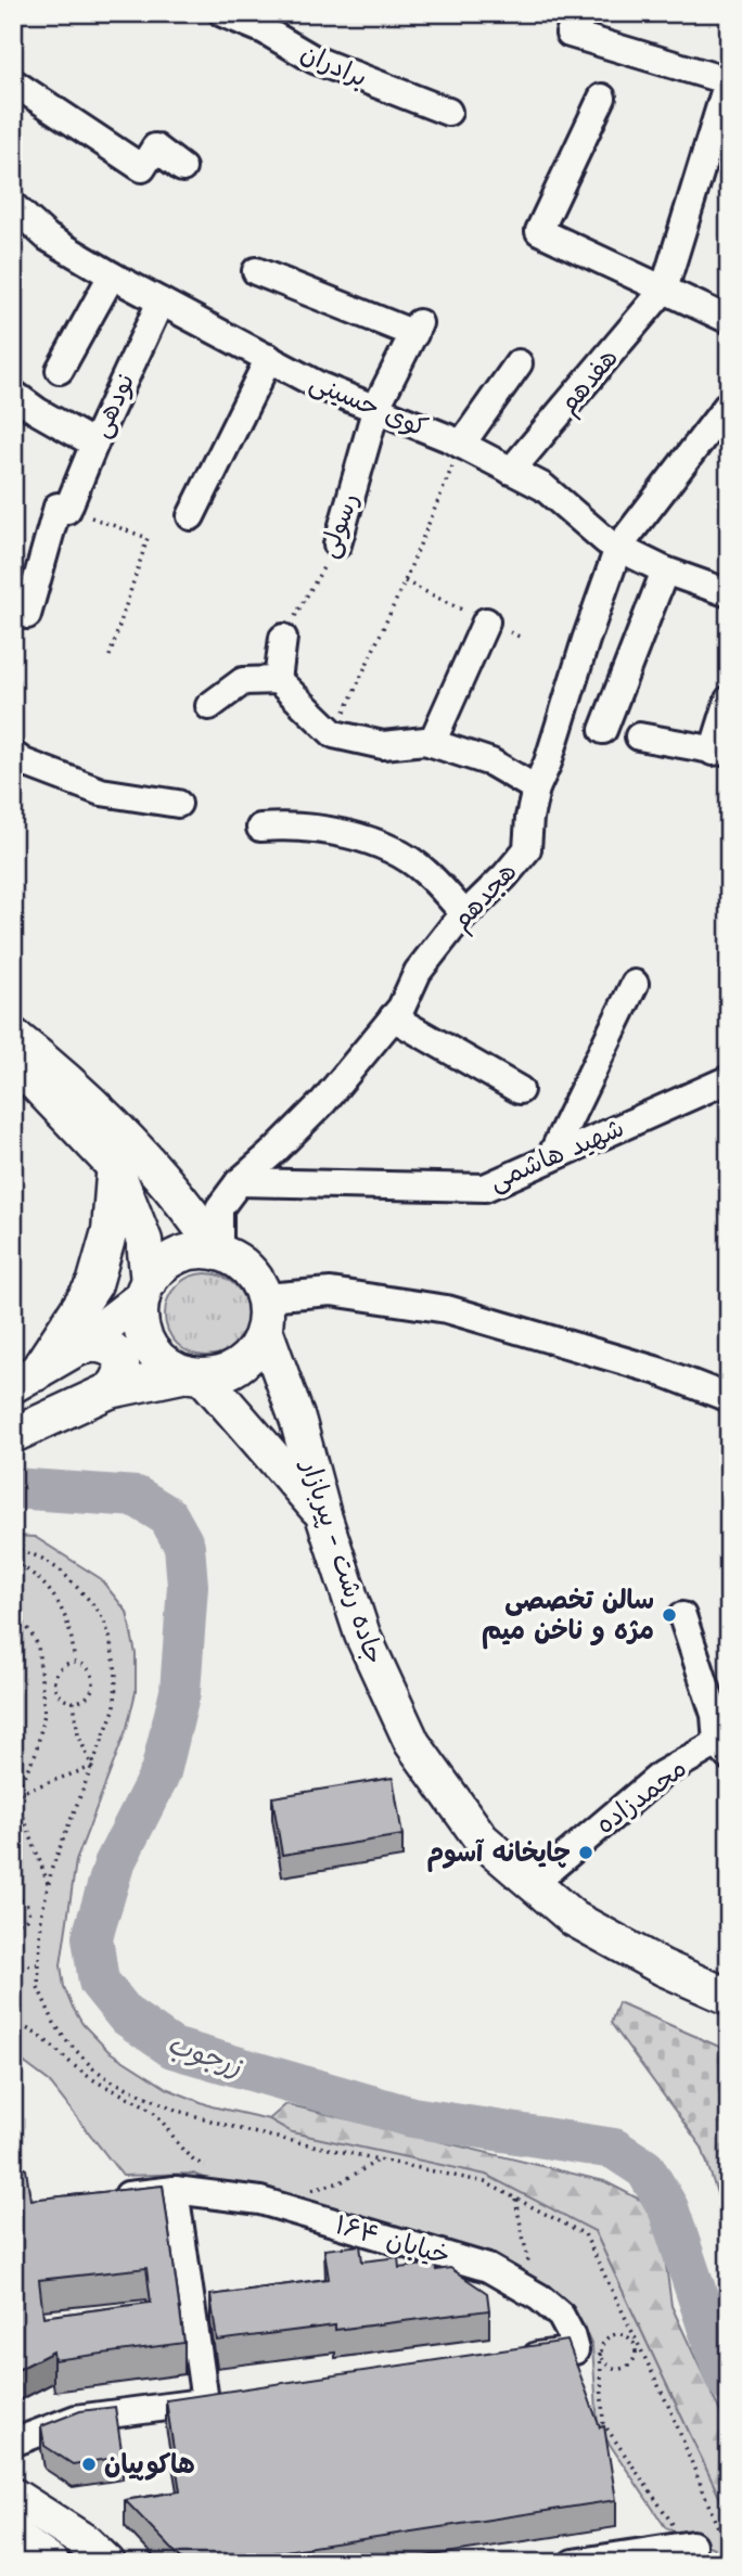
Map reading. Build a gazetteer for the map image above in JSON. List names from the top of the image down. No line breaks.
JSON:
{"streets":{"main road":["جاده رشت - پیربازار"],"street":["برادران","هفدهم","نودهی","کوی حسینی","رسولی","هجدهم","شهید هاشمی","محمدزاده","خیابان ۱۶۴"]},"crossings":[["هفدهم","کوی حسینی"],["نودهی","کوی حسینی"],["کوی حسینی","رسولی"],["کوی حسینی","هجدهم"],["هجدهم","شهید هاشمی"],["هجدهم","جاده رشت - پیربازار"],["جاده رشت - پیربازار","محمدزاده"]],"water":["زرجوب"],"places":["سالن تخصصی مژه و ناخن میم","چایخانه آسوم","هاکوپیان"]}
